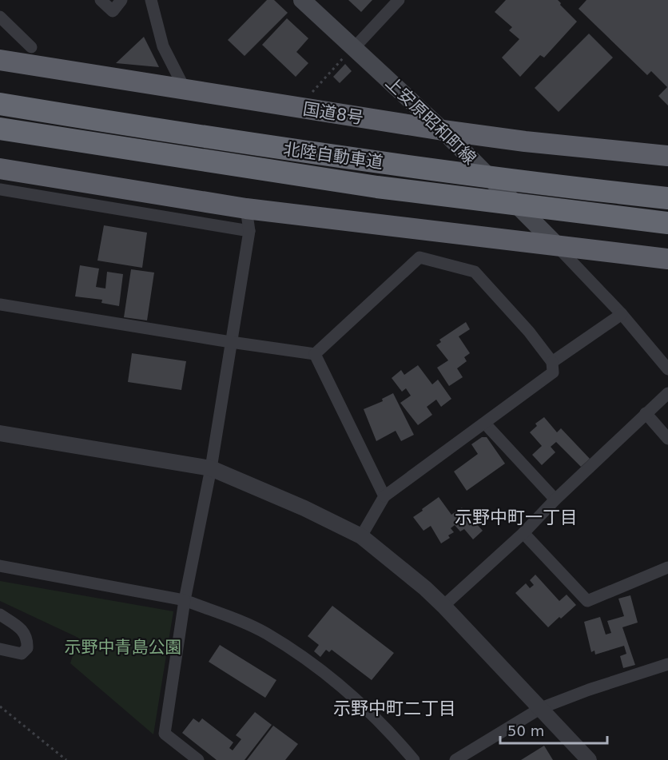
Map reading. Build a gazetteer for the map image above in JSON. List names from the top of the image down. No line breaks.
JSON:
{"streets":{"highway":["国道8号","北陸自動車道"],"main road":["上安原昭和町線"]},"crossings":[["国道8号","上安原昭和町線"]],"districts":["示野中町一丁目","示野中町二丁目"],"parks":["示野中青島公園"],"scale_bar":"50 m"}
